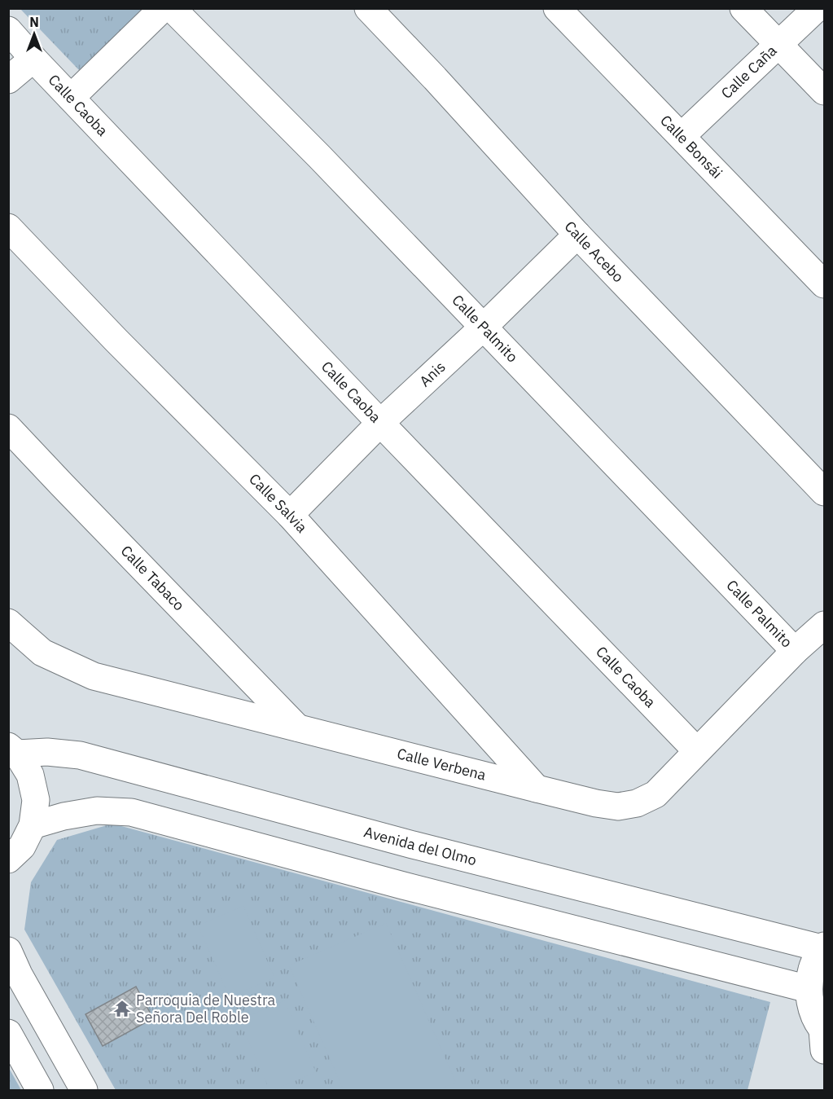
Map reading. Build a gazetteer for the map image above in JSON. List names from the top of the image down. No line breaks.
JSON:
{"streets":{"street":["Calle Caña","Calle Caoba","Calle Bonsái","Calle Acebo","Calle Palmito","Anis","Calle Salvia","Calle Tabaco","Calle Verbena","Avenida del Olmo"]},"crossings":[["Calle Caña","Calle Bonsái"],["Calle Caoba","Anis"],["Calle Caoba","Calle Verbena"],["Calle Acebo","Anis"],["Calle Palmito","Anis"],["Calle Palmito","Calle Verbena"],["Anis","Calle Salvia"],["Calle Salvia","Calle Verbena"],["Calle Tabaco","Calle Verbena"]],"places":{"temple":["Parroquia de Nuestra Señora Del Roble"]},"north":"top"}
